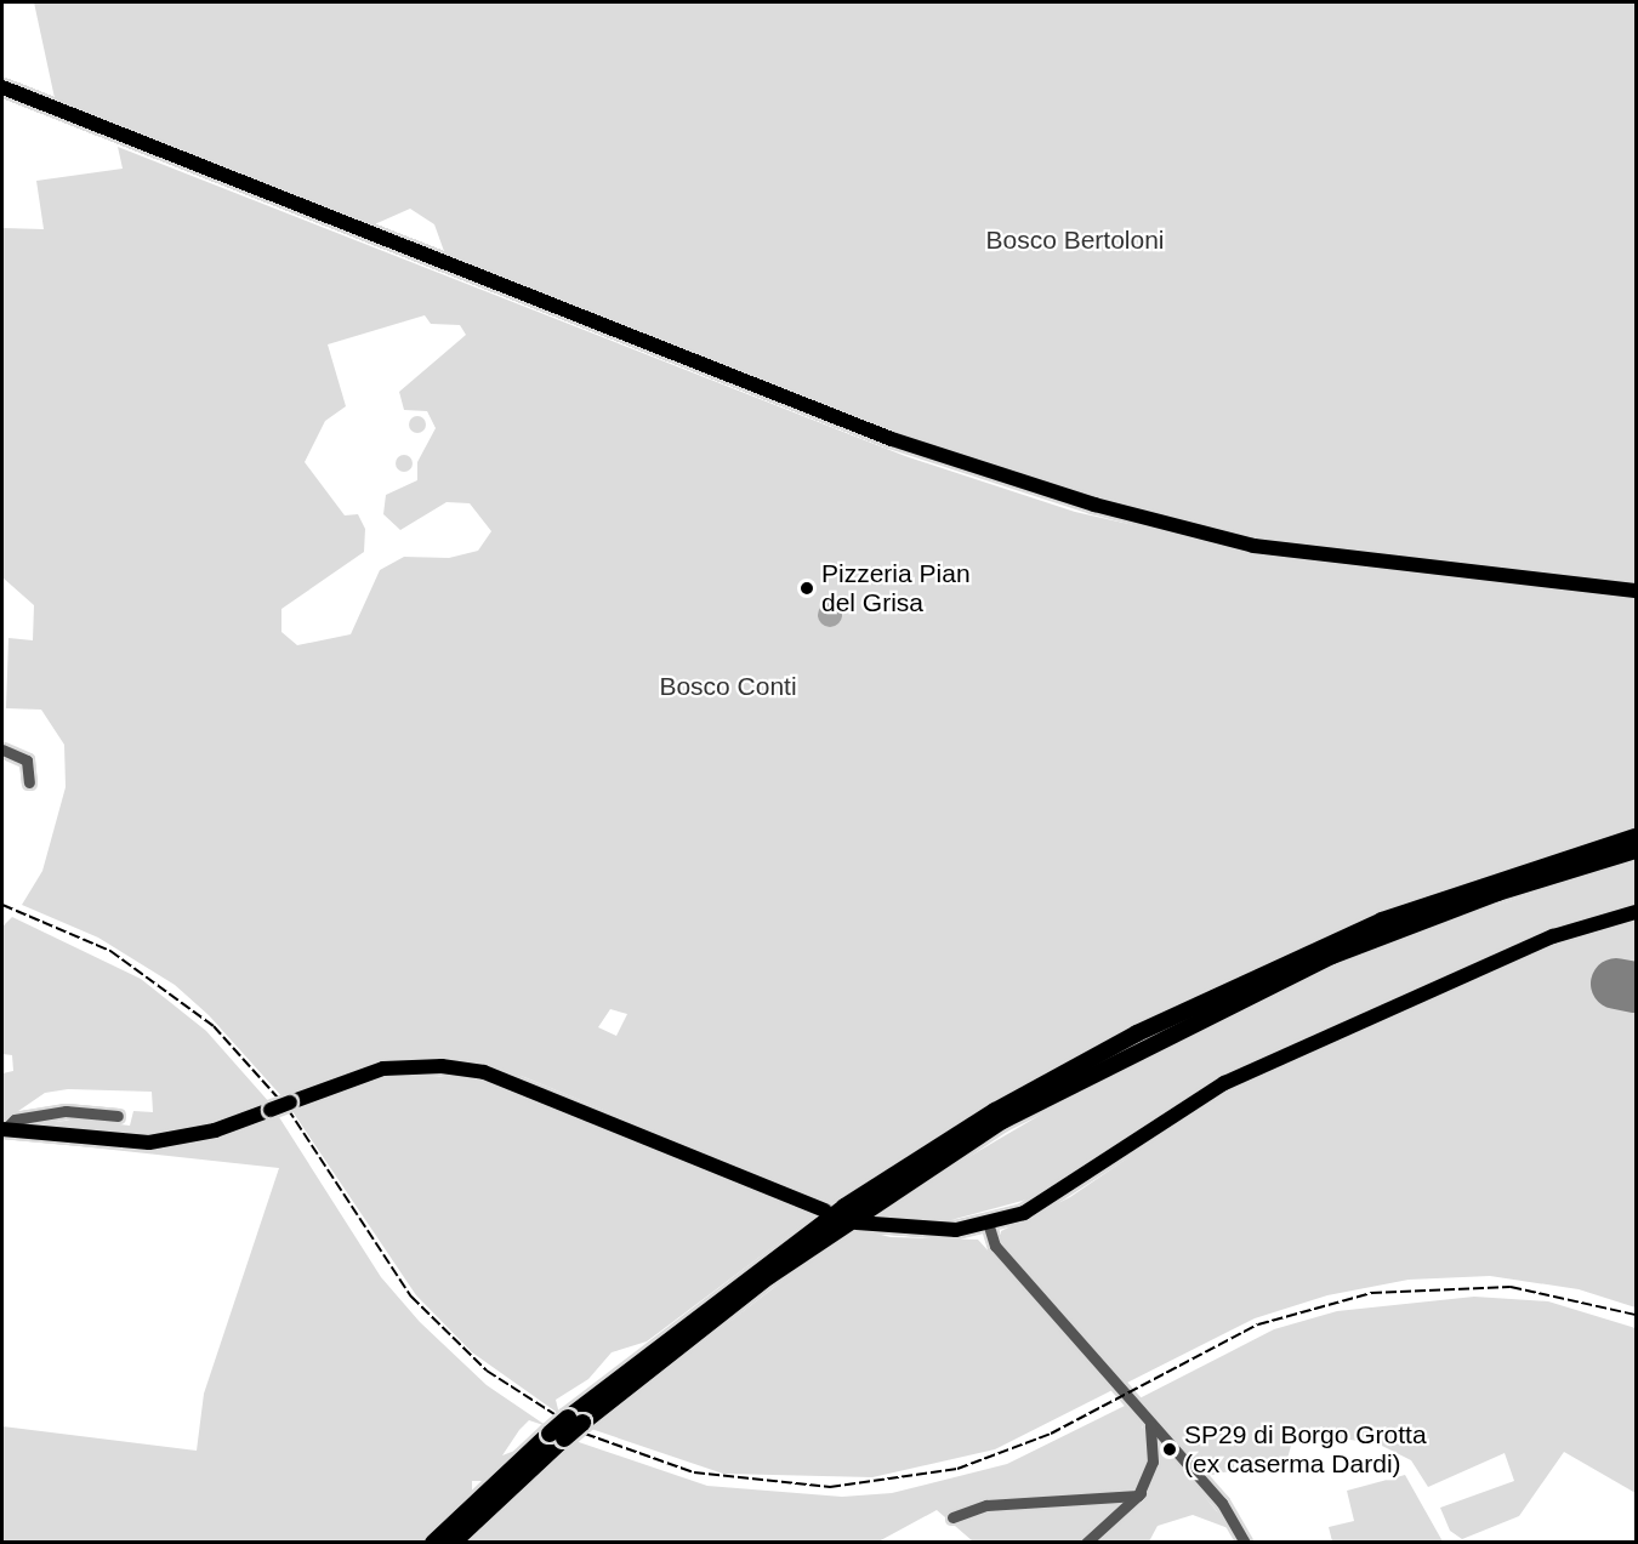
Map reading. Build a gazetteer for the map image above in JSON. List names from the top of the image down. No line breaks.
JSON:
{"parks":["Bosco Bertoloni","Bosco Conti"],"places":["Pizzeria Pian del Grisa","SP29 di Borgo Grotta (ex caserma Dardi)"]}
